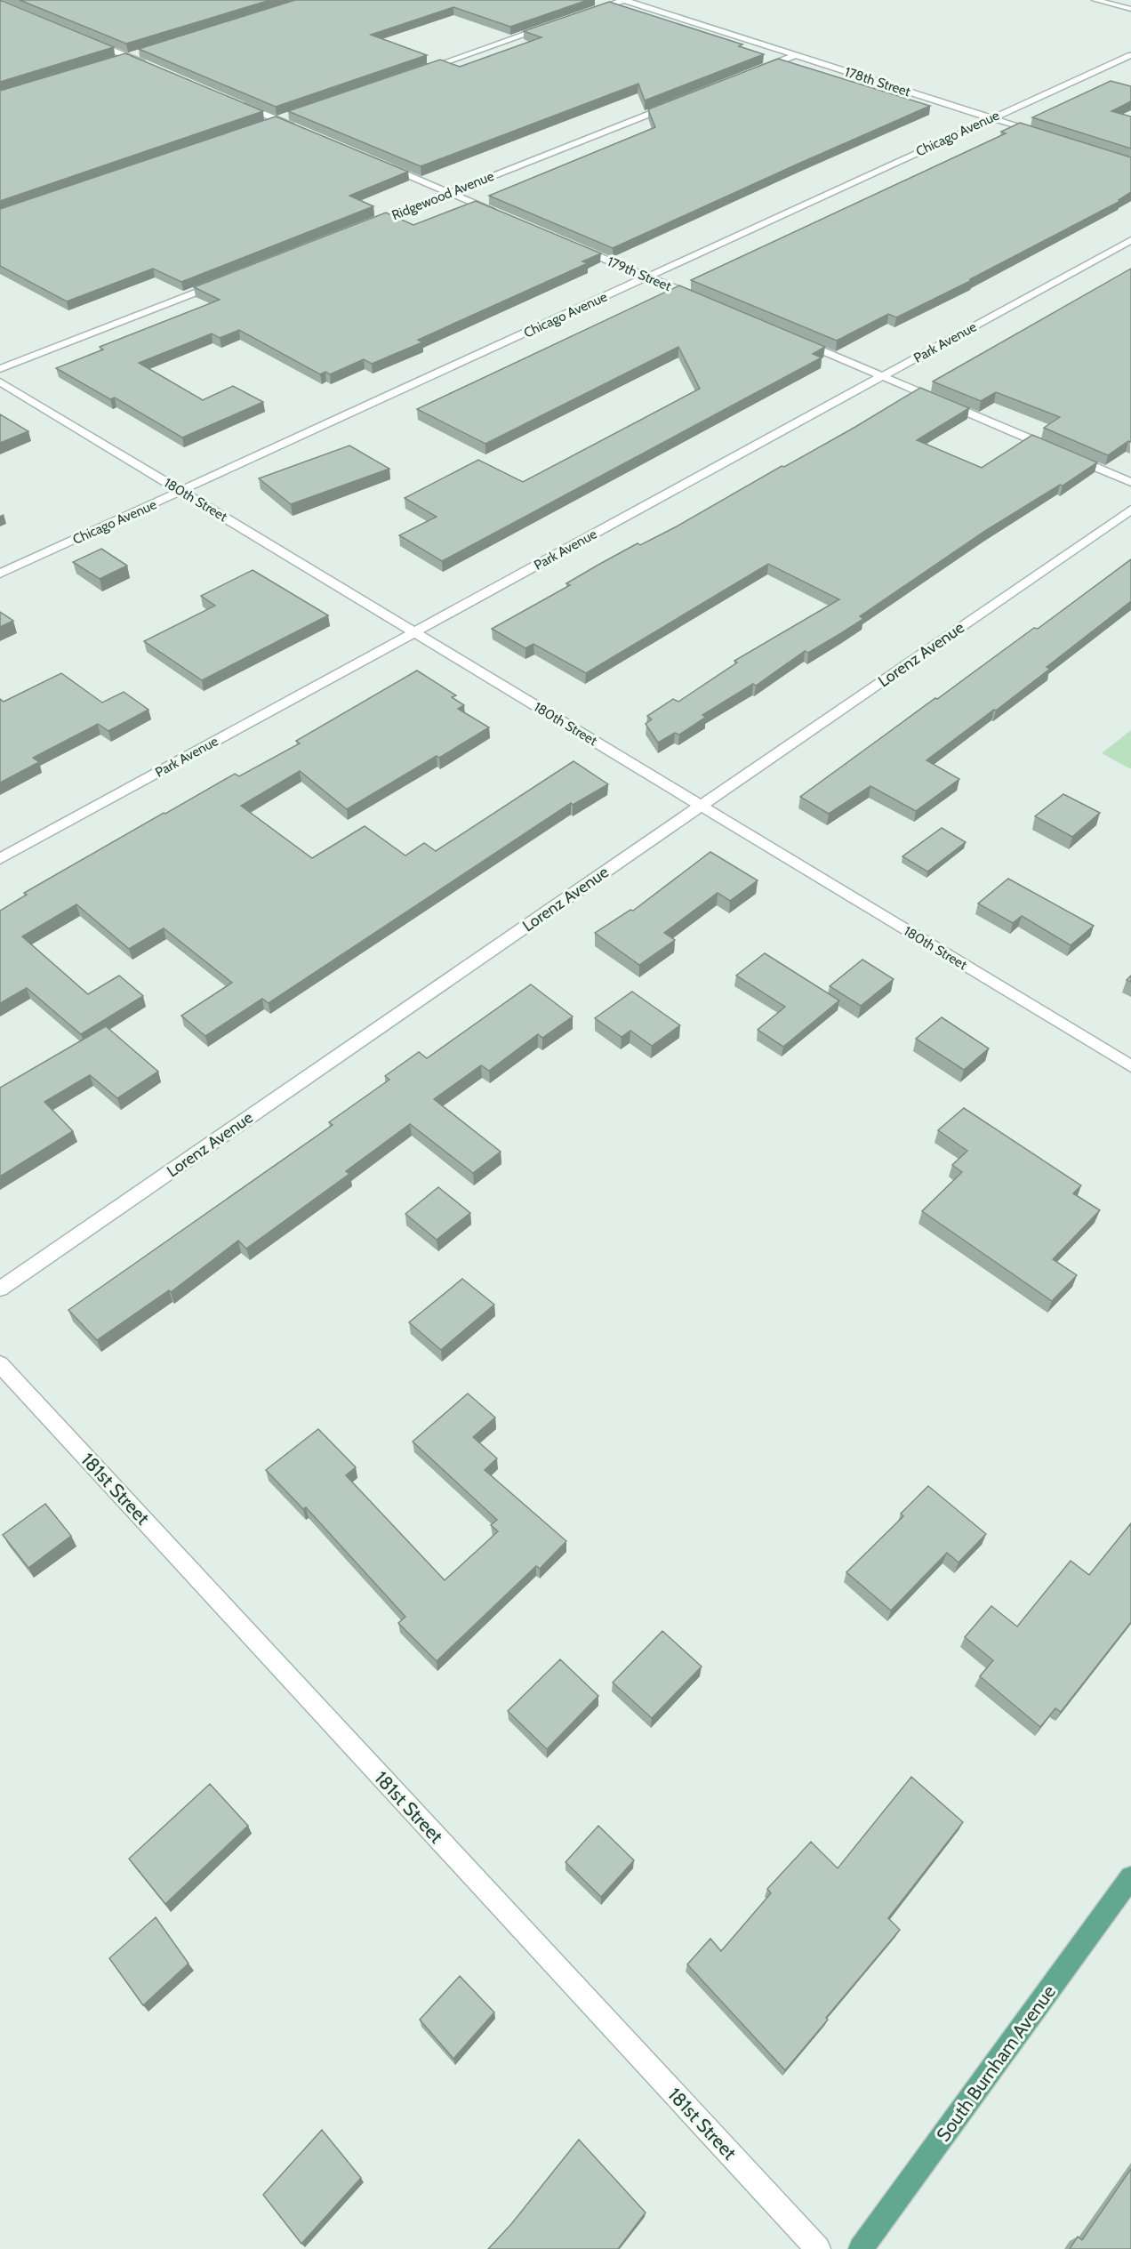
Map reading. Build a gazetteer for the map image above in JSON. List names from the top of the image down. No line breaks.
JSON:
{"streets":{"main road":["South Burnham Avenue"],"street":["178th Street","Chicago Avenue","Ridgewood Avenue","179th Street","Park Avenue","180th Street","Lorenz Avenue","181st Street"]},"crossings":[["178th Street","Chicago Avenue"],["Chicago Avenue","179th Street"],["Chicago Avenue","180th Street"],["Park Avenue","180th Street"],["180th Street","Lorenz Avenue"]]}
